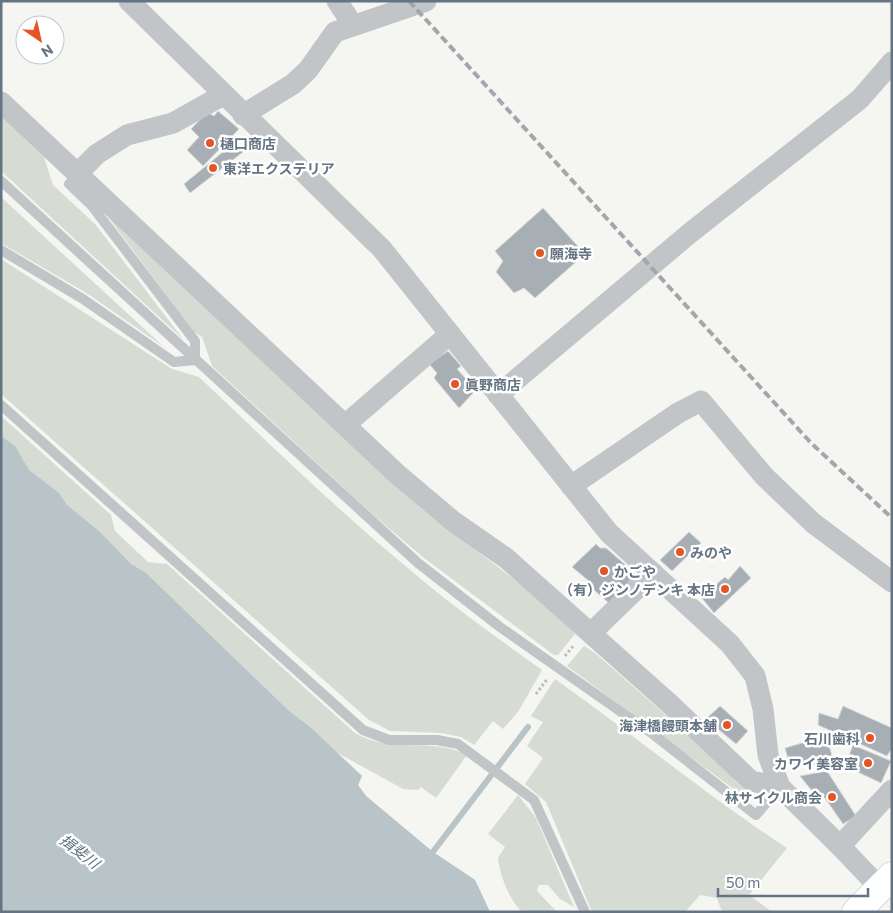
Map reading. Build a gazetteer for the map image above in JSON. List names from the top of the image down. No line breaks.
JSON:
{"water":["揖斐川"],"places":["樋口商店","東洋エクステリア","願海寺","眞野商店","みのや","かごや","（有）ジンノデンキ 本店","海津橋饅頭本舗","石川歯科","カワイ美容室","林サイクル商会"],"scale_bar":"50 m","north":"bottom right"}
